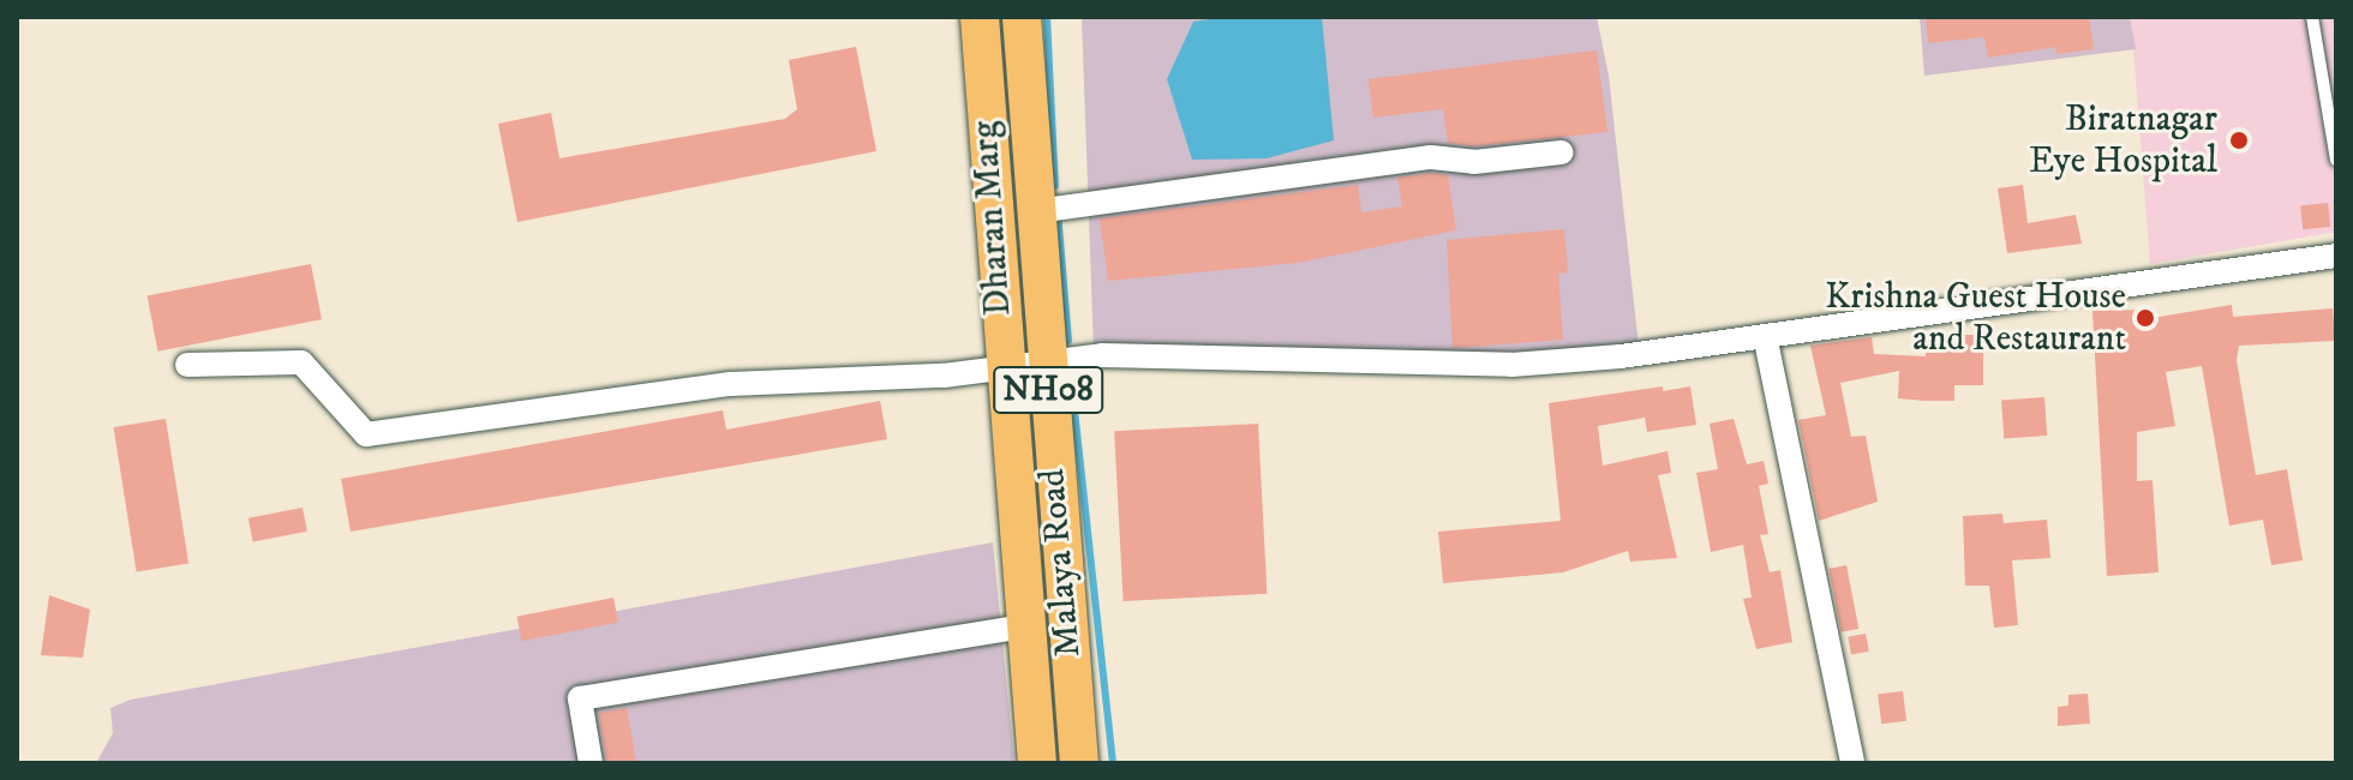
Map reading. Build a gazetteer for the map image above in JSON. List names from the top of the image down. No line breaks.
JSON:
{"streets":{"main road":["Dharan Marg","NH08","Malaya Road"]},"places":["Biratnagar Eye Hospital","Krishna Guest House and Restaurant"]}
